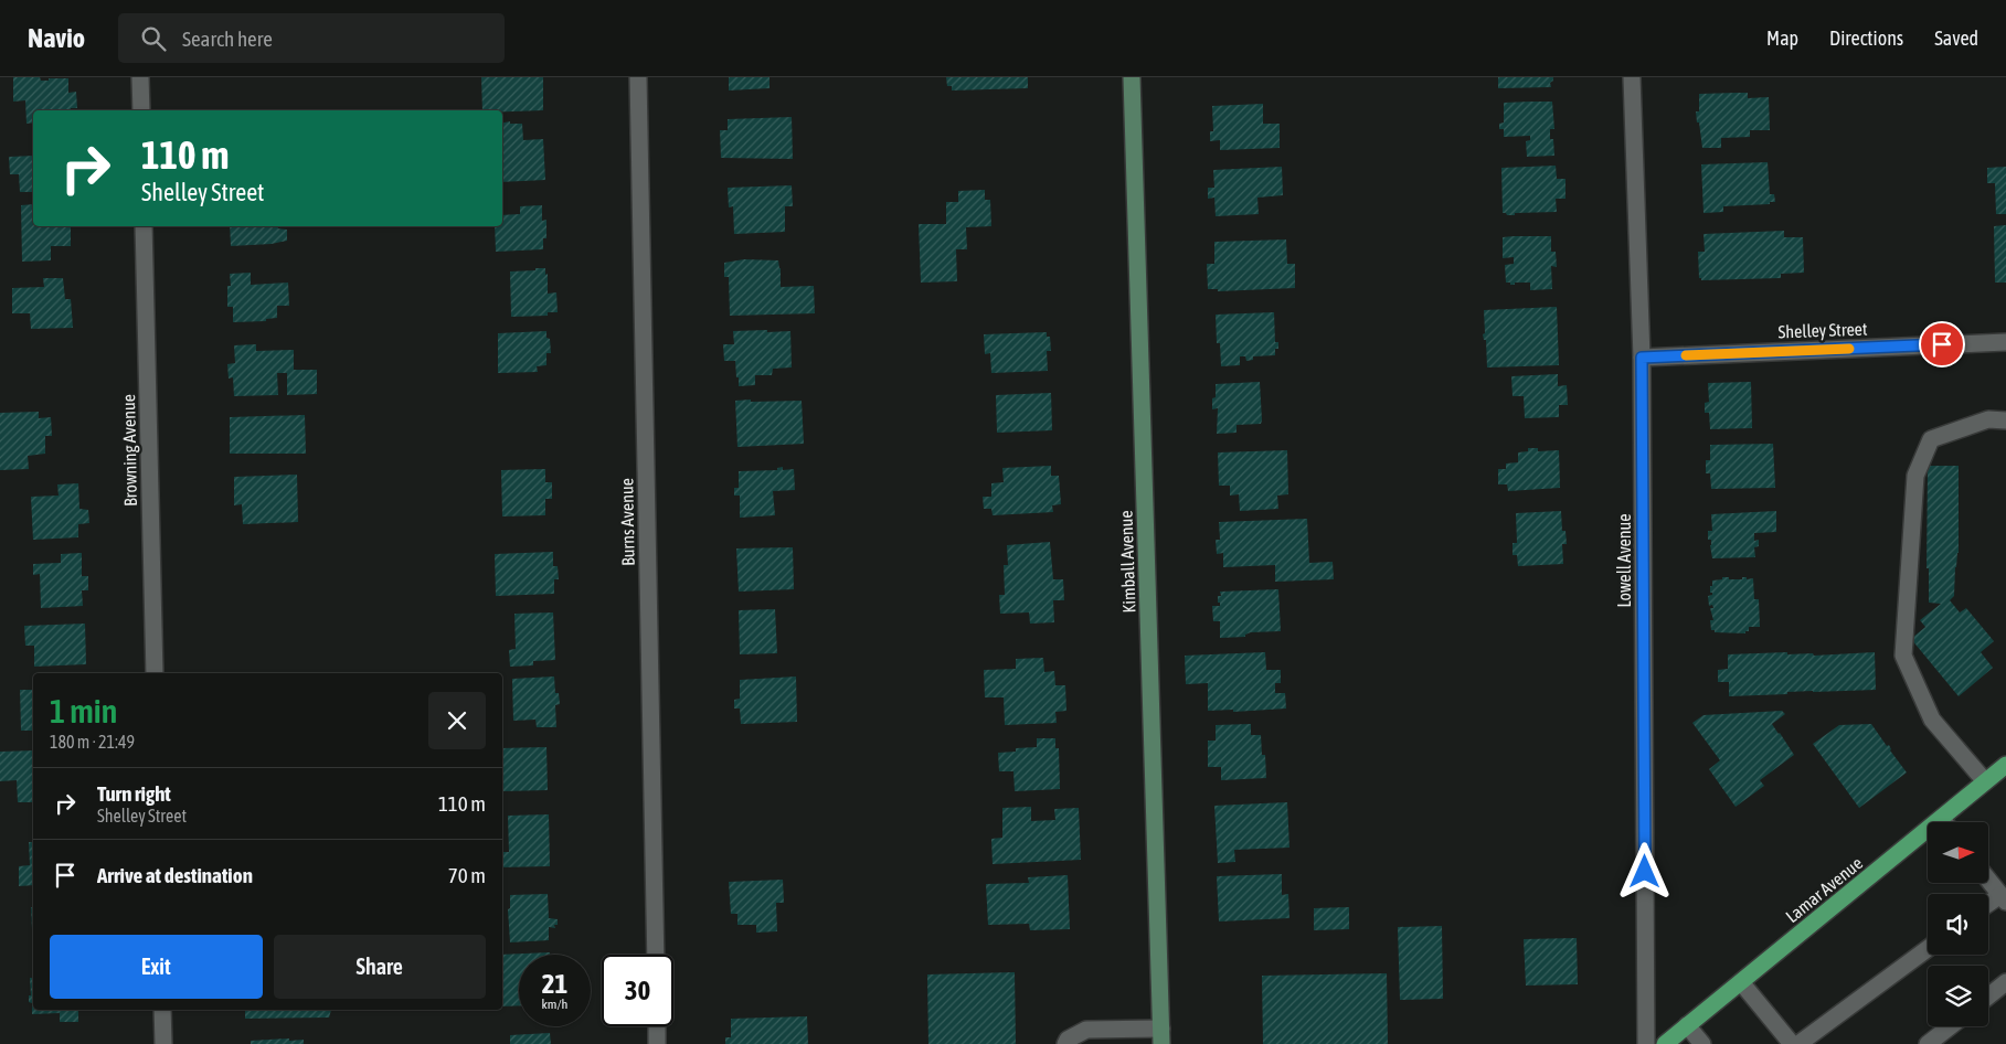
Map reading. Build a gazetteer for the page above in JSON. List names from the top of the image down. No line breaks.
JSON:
{"streets":{"main road":["Lamar Avenue"],"street":["Shelley Street","Browning Avenue","Burns Avenue","Lowell Avenue","Kimball Avenue"]},"crossings":[["Shelley Street","Lowell Avenue"]],"north":"right","page":{"header":"Navio","search":"Search here","nav":["Map","Directions","Saved"],"turn":["110 m","Shelley Street"],"heading":["1 min","180 m · 21:49"],"list":[{"name":"Turn right","note":"Shelley Street","value":"110 m"},{"name":"Arrive at destination","value":"70 m"}],"buttons":["Exit","Share"],"speed":"21 km/h","limit":"30"}}
